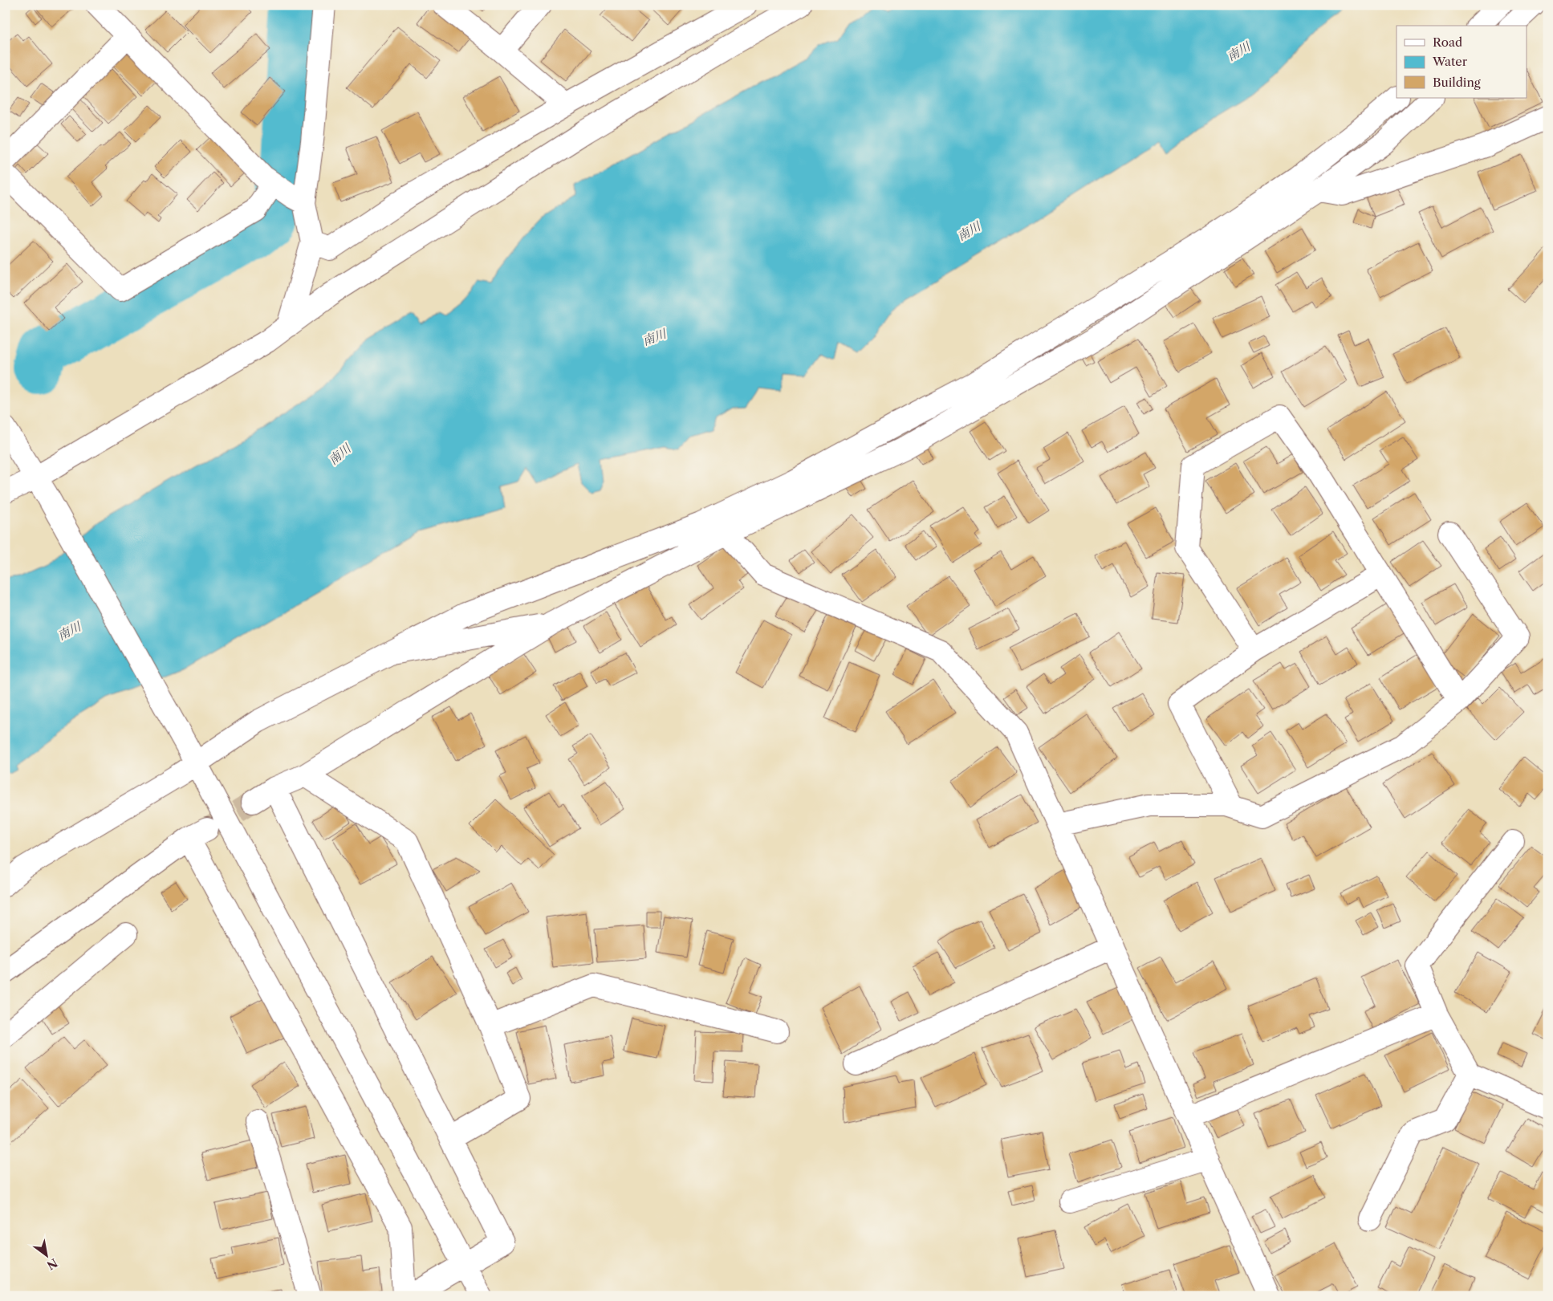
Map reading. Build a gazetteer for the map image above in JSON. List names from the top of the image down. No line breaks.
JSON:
{"water":["南川"],"legend":["Road","Water","Building"],"north":"bottom right"}
